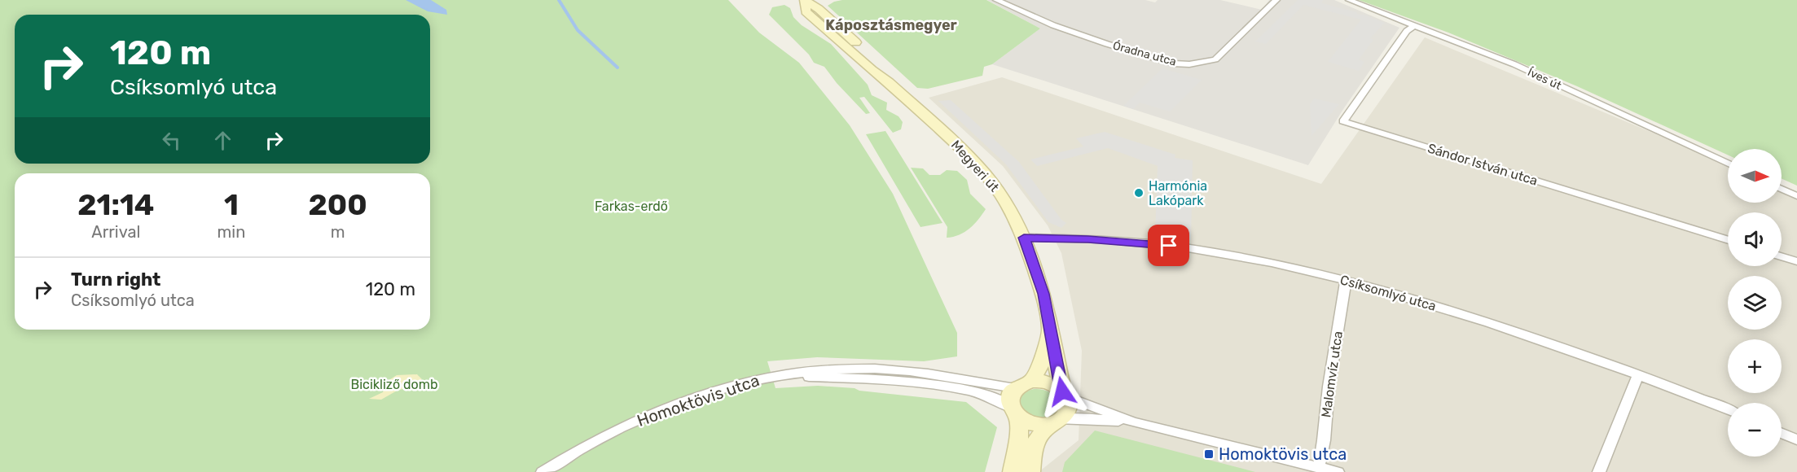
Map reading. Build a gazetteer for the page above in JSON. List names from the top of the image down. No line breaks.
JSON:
{"streets":{"main road":["Megyeri út"],"street":["Óradna utca","Íves út","Sándor István utca","Csíksomlyó utca","Malomvíz utca","Homoktövis utca"]},"crossings":[["Íves út","Sándor István utca"],["Megyeri út","Csíksomlyó utca"],["Megyeri út","Homoktövis utca"],["Csíksomlyó utca","Malomvíz utca"]],"districts":["Káposztásmegyer"],"parks":["Farkas-erdő","Bicikliző domb"],"places":{"other":["Harmónia Lakópark"],"transit":["Homoktövis utca"]},"north":"right","page":{"turn":["120 m","Csíksomlyó utca"],"map_buttons":["+","−"],"eta":["21:14","Arrival","1","min","200","m"],"list":[{"name":"Turn right","note":"Csíksomlyó utca","value":"120 m"}]}}
